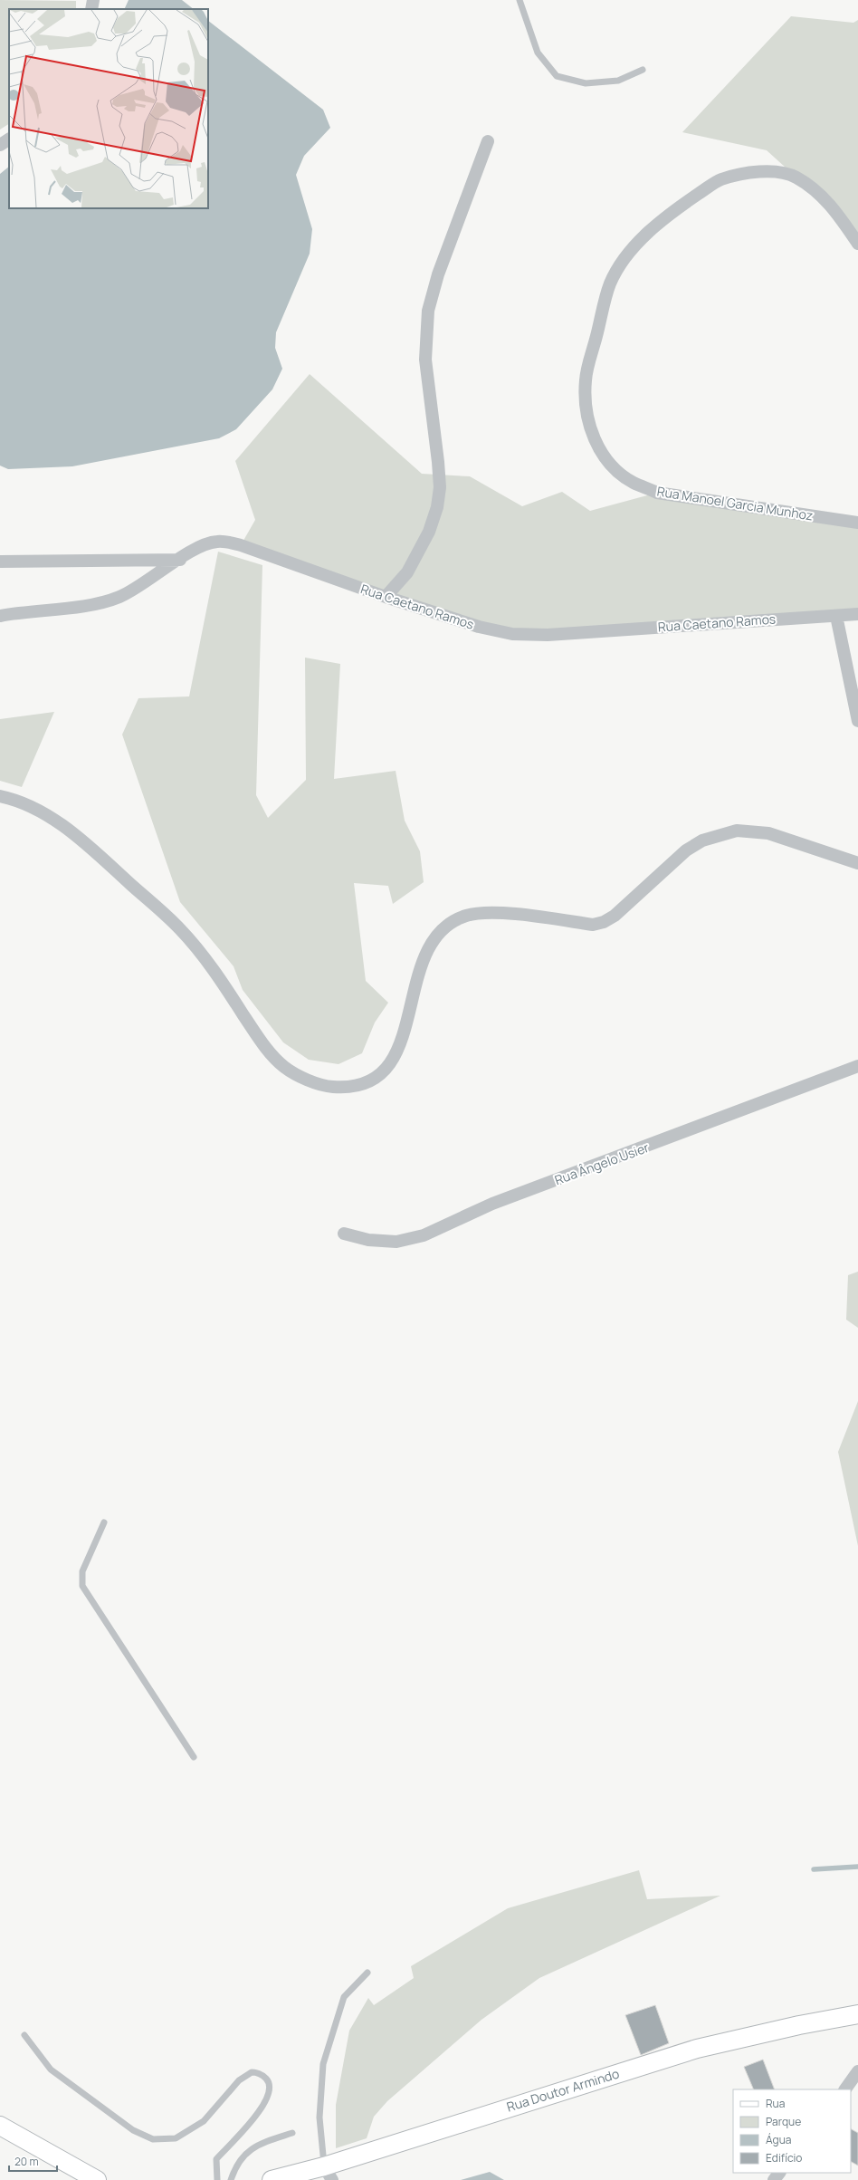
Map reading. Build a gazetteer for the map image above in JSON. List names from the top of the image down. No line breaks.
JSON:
{"streets":{"street":["Rua Manoel Garcia Munhoz","Rua Caetano Ramos","Rua Ângelo Usier","Rua Doutor Armindo"]},"legend":["Rua","Parque","Água","Edifício"],"scale_bar":"20 m"}
